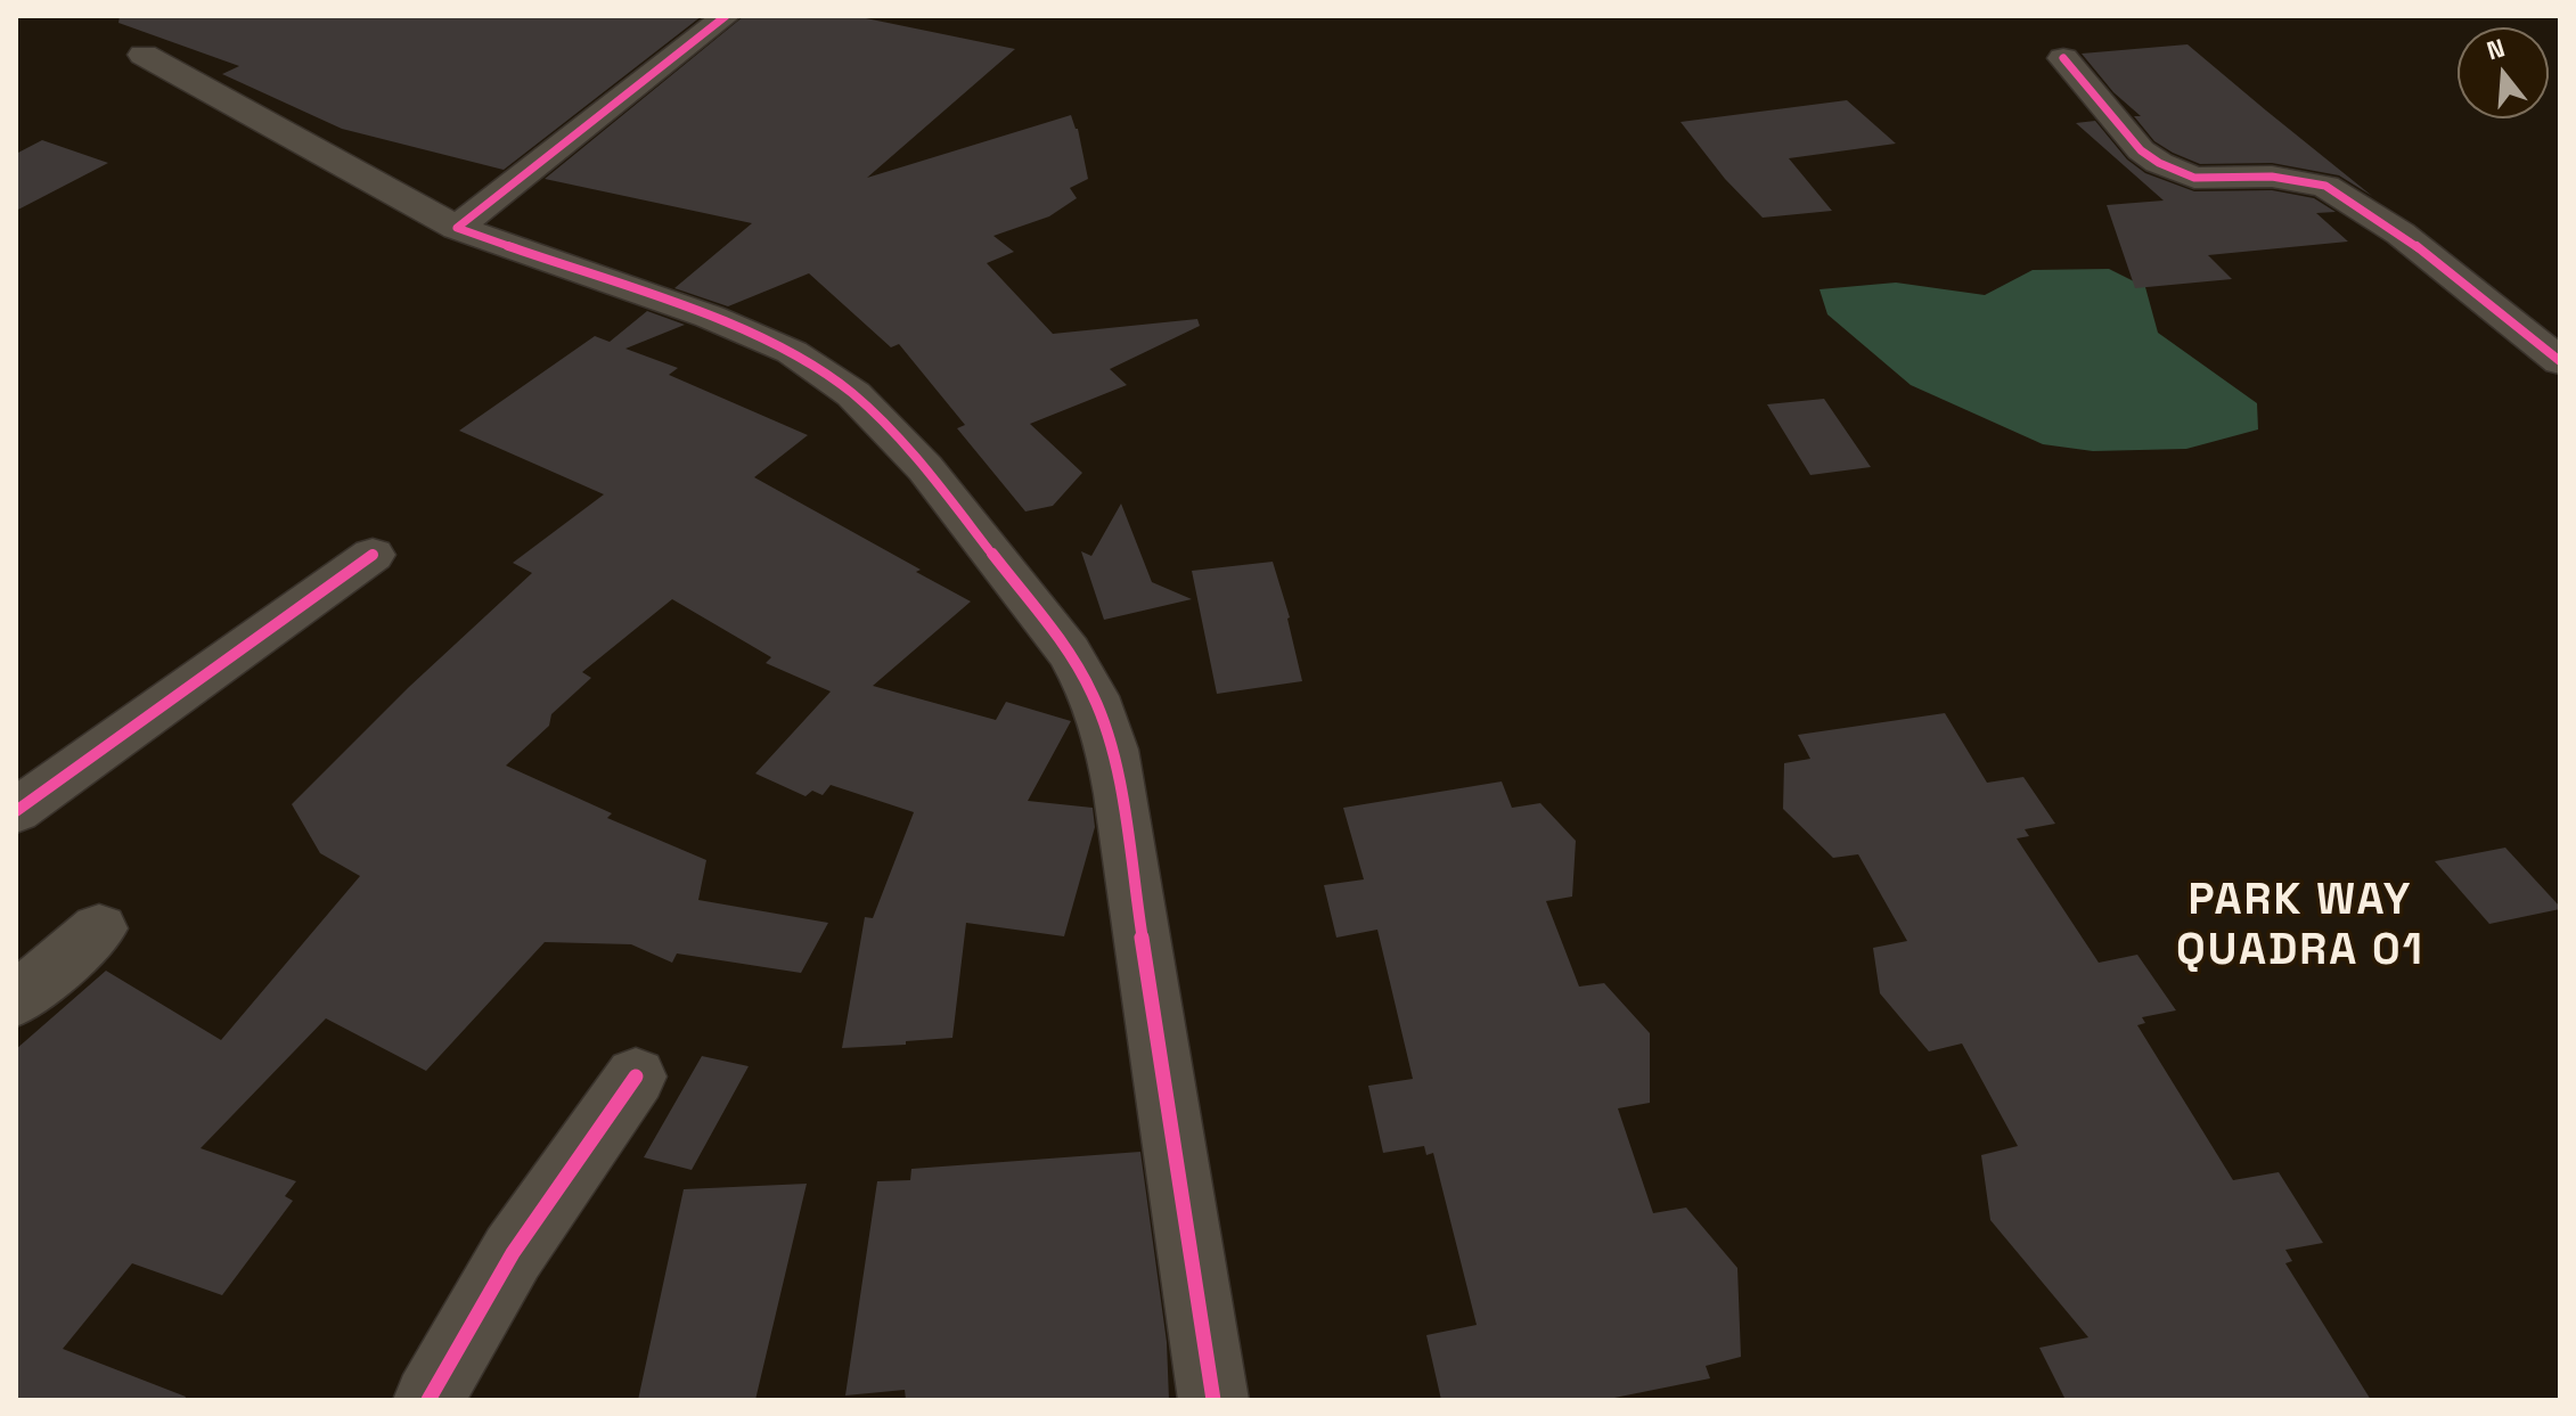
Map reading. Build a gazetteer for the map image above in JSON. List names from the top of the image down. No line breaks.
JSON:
{"districts":["PARK WAY QUADRA 01"],"north":"top"}
